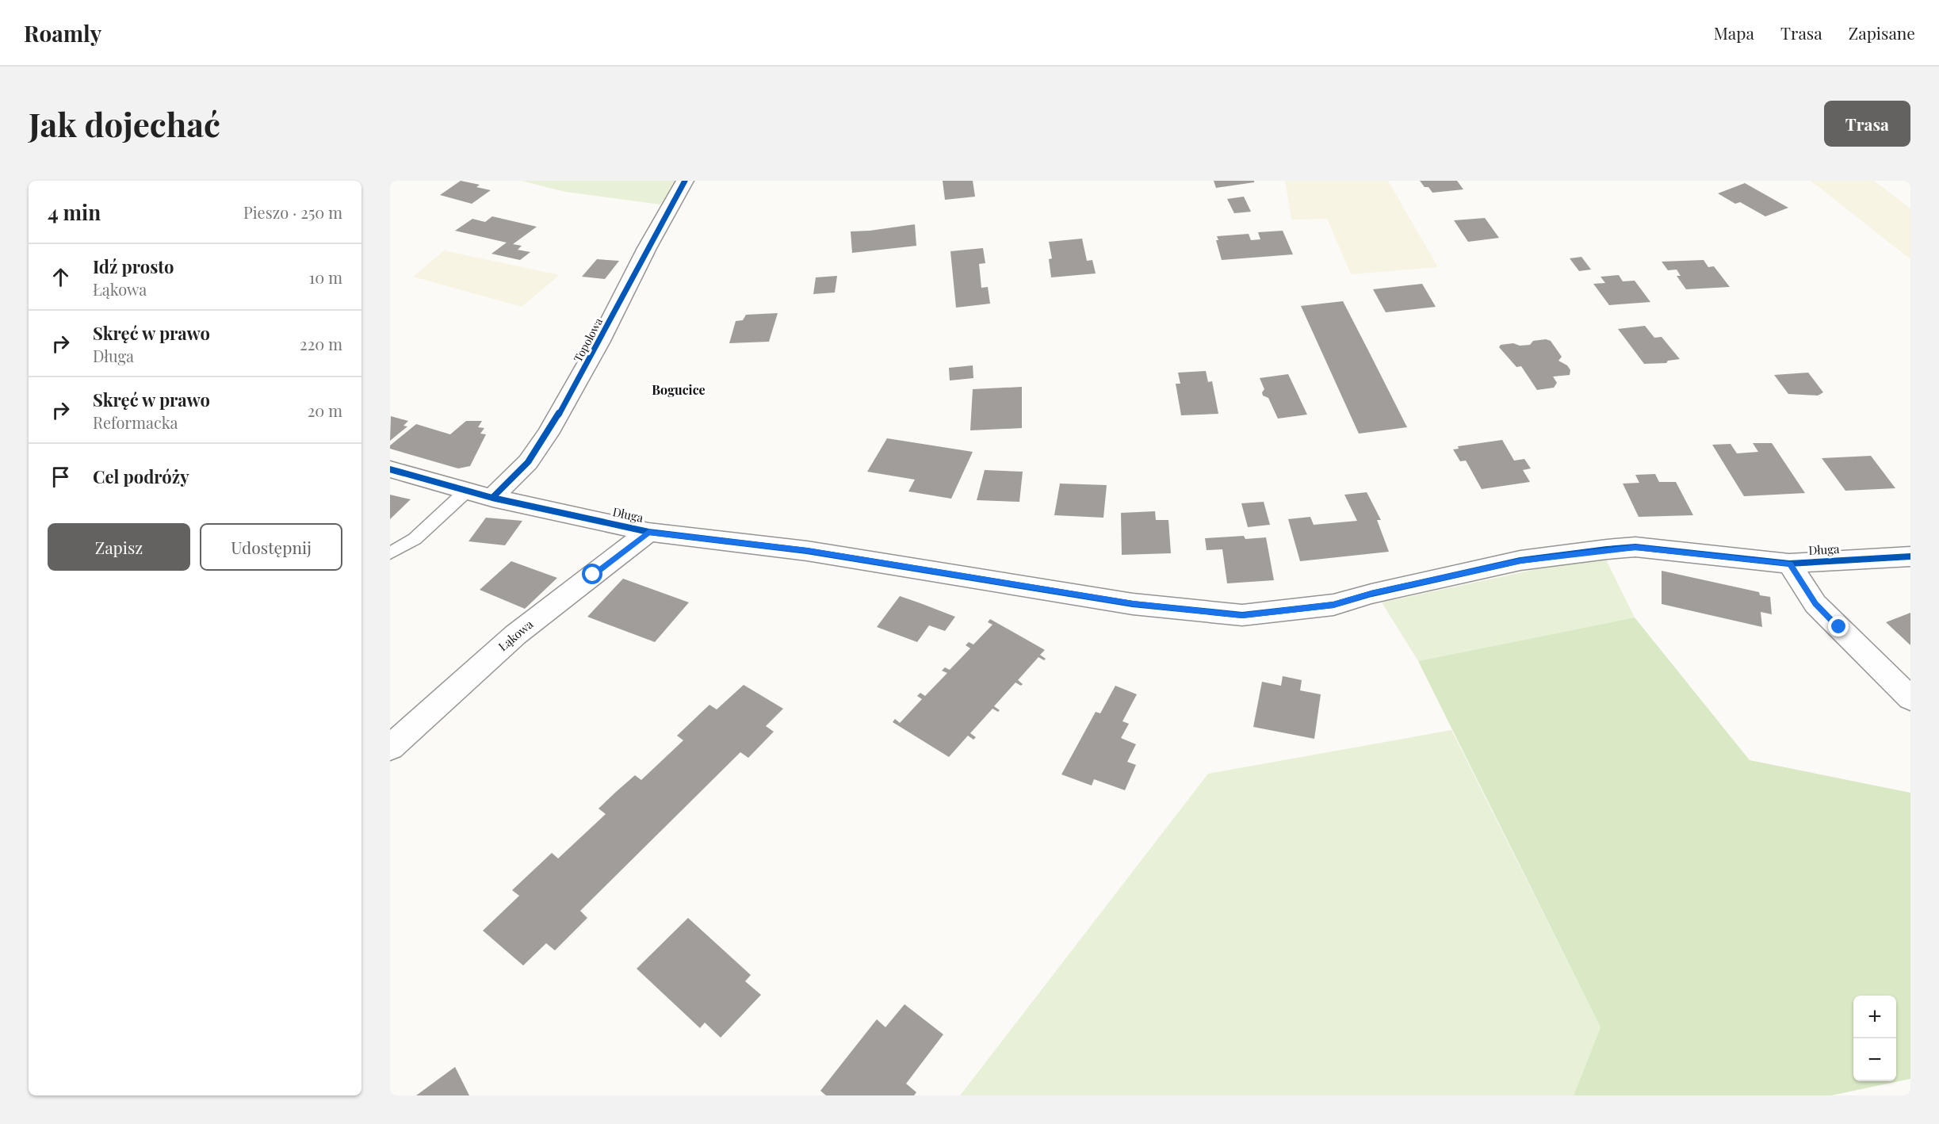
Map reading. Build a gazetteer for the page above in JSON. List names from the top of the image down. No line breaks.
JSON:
{"streets":{"street":["Topolowa","Długa","Łąkowa"]},"crossings":[["Topolowa","Długa"],["Długa","Łąkowa"]],"districts":["Bogucice"],"page":{"header":"Roamly","nav":["Mapa","Trasa","Zapisane"],"buttons":["Trasa",["Zapisz","Udostępnij"]],"title":"Jak dojechać","heading":["4 min","Pieszo · 250 m"],"list":[["Idź prosto","Łąkowa","10 m"],["Skręć w prawo","Długa","220 m"],["Skręć w prawo","Reformacka","20 m"],"Cel podróży"],"map_buttons":["+","−"]}}
